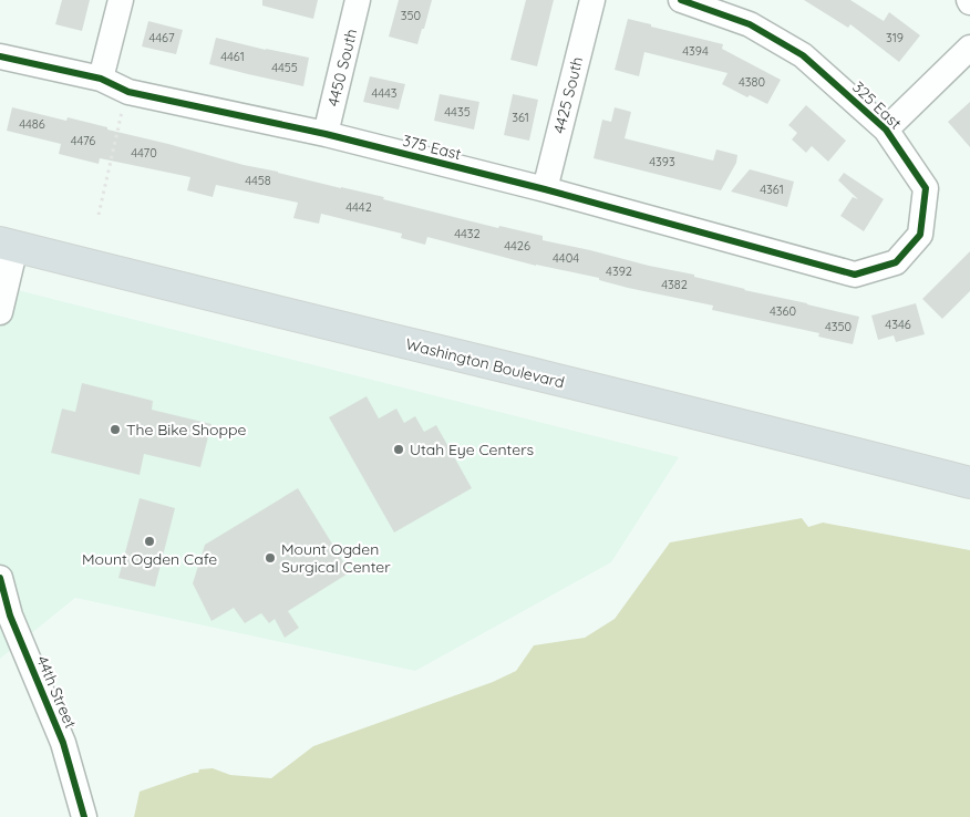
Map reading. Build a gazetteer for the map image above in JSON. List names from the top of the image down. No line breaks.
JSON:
{"streets":{"main road":["Washington Boulevard"],"street":["4450 South","4425 South","325 East","375 East","44th Street"]},"crossings":[["4450 South","375 East"],["4425 South","375 East"],["325 East","375 East"]],"places":["The Bike Shoppe","Utah Eye Centers","Mount Ogden Cafe","Mount Ogden Surgical Center"],"house_numbers":["350","4467","319","4394","4461","4455","4380","4443","4435","361","4486","4476","4470","4393","4458","4361","4442","4432","4426","4404","4392","4382","4360","4346","4350"]}
